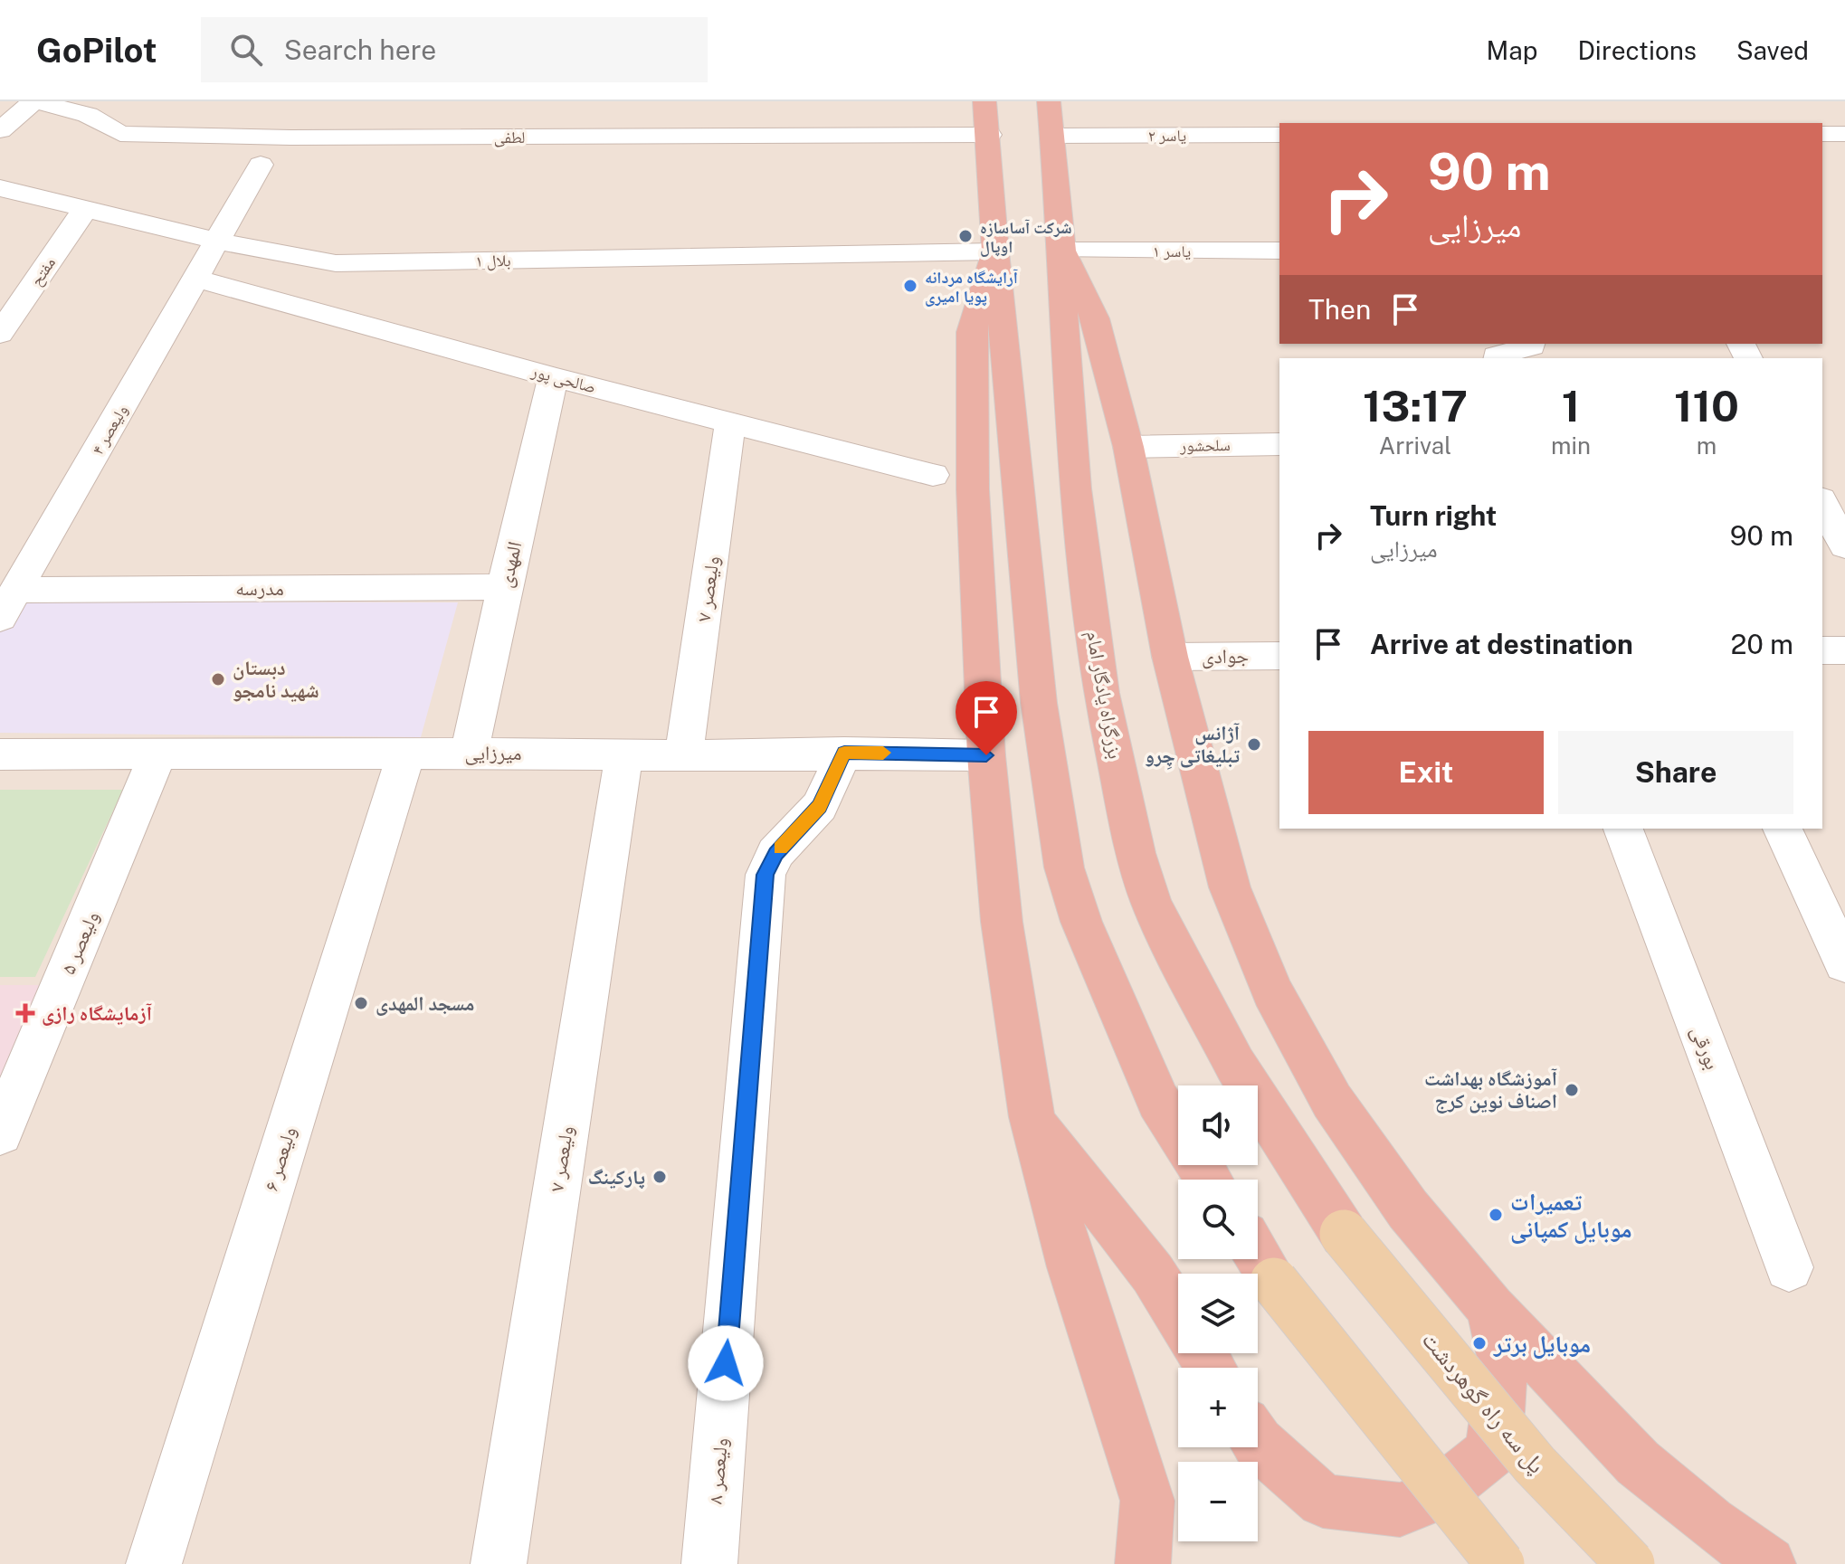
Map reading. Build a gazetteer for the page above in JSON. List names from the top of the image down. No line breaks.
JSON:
{"streets":{"highway":["بزرگراه یادگار امام"],"main road":["پل سه راه گوهردشت"],"street":["یاسر ۲","لطفی","یاسر ۱","بلال ۱","مفتح","صالحی پور","ولیعصر ۴","سلحشور","المهدی","مدرسه","ولیعصر ۷","جوادی","میرزایی","ولیعصر ۵","بورقی","ولیعصر ۶","ولیعصر ۸"]},"crossings":[["یاسر ۲","بزرگراه یادگار امام"],["یاسر ۱","بزرگراه یادگار امام"],["بلال ۱","مفتح"],["بلال ۱","ولیعصر ۴"],["صالحی پور","ولیعصر ۴"],["صالحی پور","المهدی"],["صالحی پور","ولیعصر ۷"],["ولیعصر ۴","مدرسه"],["المهدی","مدرسه"],["المهدی","میرزایی"],["ولیعصر ۷","میرزایی"],["بزرگراه یادگار امام","پل سه راه گوهردشت"],["میرزایی","ولیعصر ۵"],["میرزایی","ولیعصر ۶"],["میرزایی","ولیعصر ۸"]],"places":{"other":["شرکت آساسازه اوپال","آرایشگاه مردانه پویا امیری","دبستان شهید نامجو","آژانس تبلیغاتی چِرو","مسجد المهدی","آموزشگاه بهداشت اصناف نوین کرج","پارکینگ","تعمیرات موبایل کمپانی","موبایل برتر"],"health":["آزمایشگاه رازی"]},"page":{"header":"GoPilot","search":"Search here","nav":["Map","Directions","Saved"],"turn":["90 m","میرزایی"],"then":"Then","eta":["13:17","Arrival","1","min","110","m"],"list":[{"name":"Turn right","note":"میرزایی","value":"90 m"},{"name":"Arrive at destination","value":"20 m"}],"buttons":["Exit","Share"],"map_buttons":["+","−"]}}
